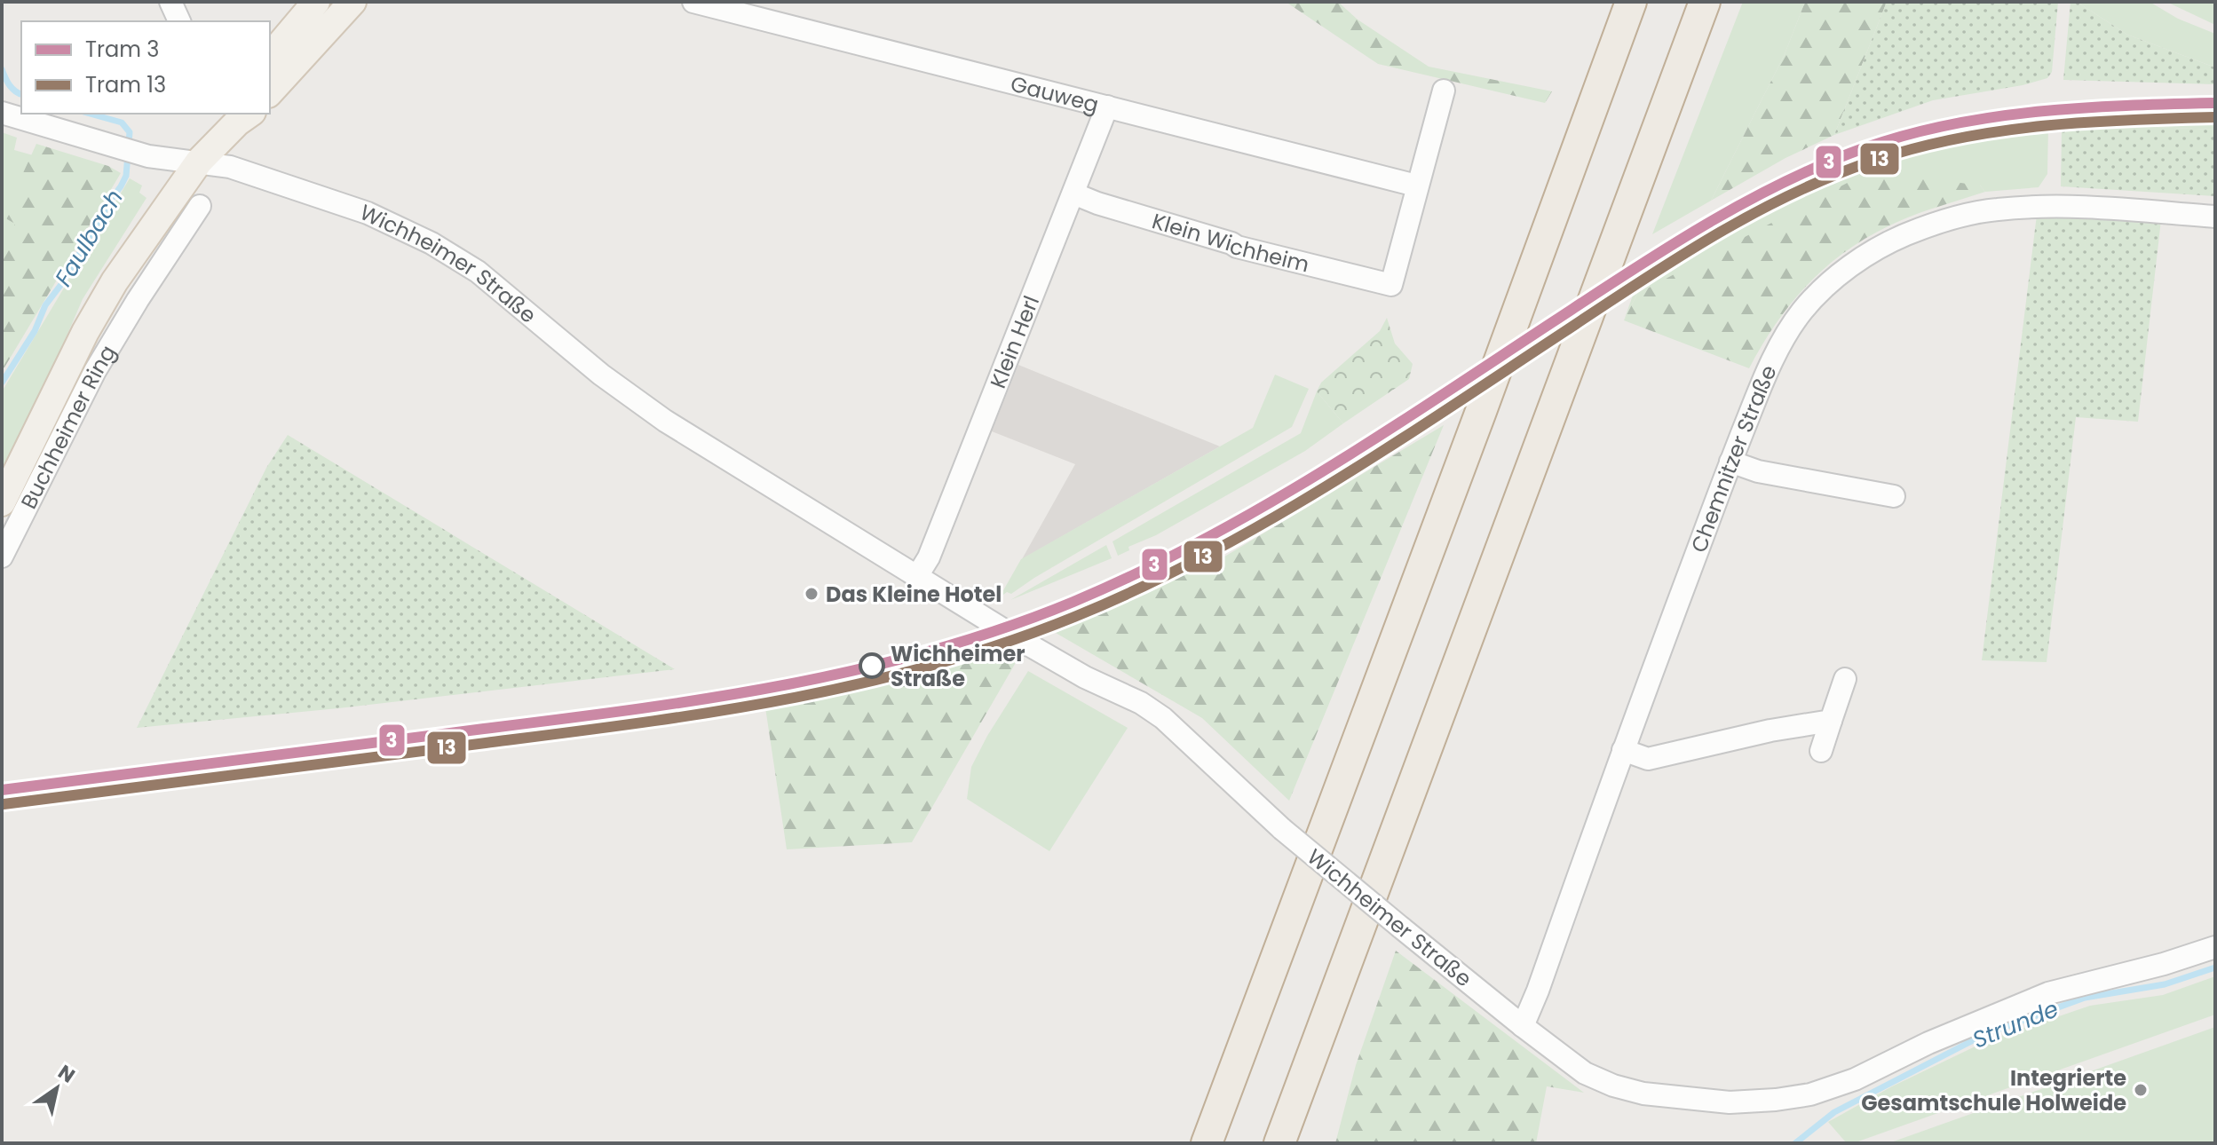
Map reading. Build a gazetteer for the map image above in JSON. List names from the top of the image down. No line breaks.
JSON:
{"streets":{"main road":["Buchheimer Ring"],"street":["Gauweg","Klein Wichheim","Wichheimer Straße","Klein Herl","Chemnitzer Straße"]},"crossings":[["Gauweg","Klein Wichheim"],["Gauweg","Klein Herl"],["Klein Wichheim","Klein Herl"],["Wichheimer Straße","Klein Herl"],["Wichheimer Straße","Buchheimer Ring"],["Wichheimer Straße","Chemnitzer Straße"]],"water":["Faulbach","Strunde"],"places":["Das Kleine Hotel","Wichheimer Straße","Integrierte Gesamtschule Holweide"],"lines":["tram line 3","tram line 13"],"legend":["Tram 3","Tram 13"],"north":"top right"}
